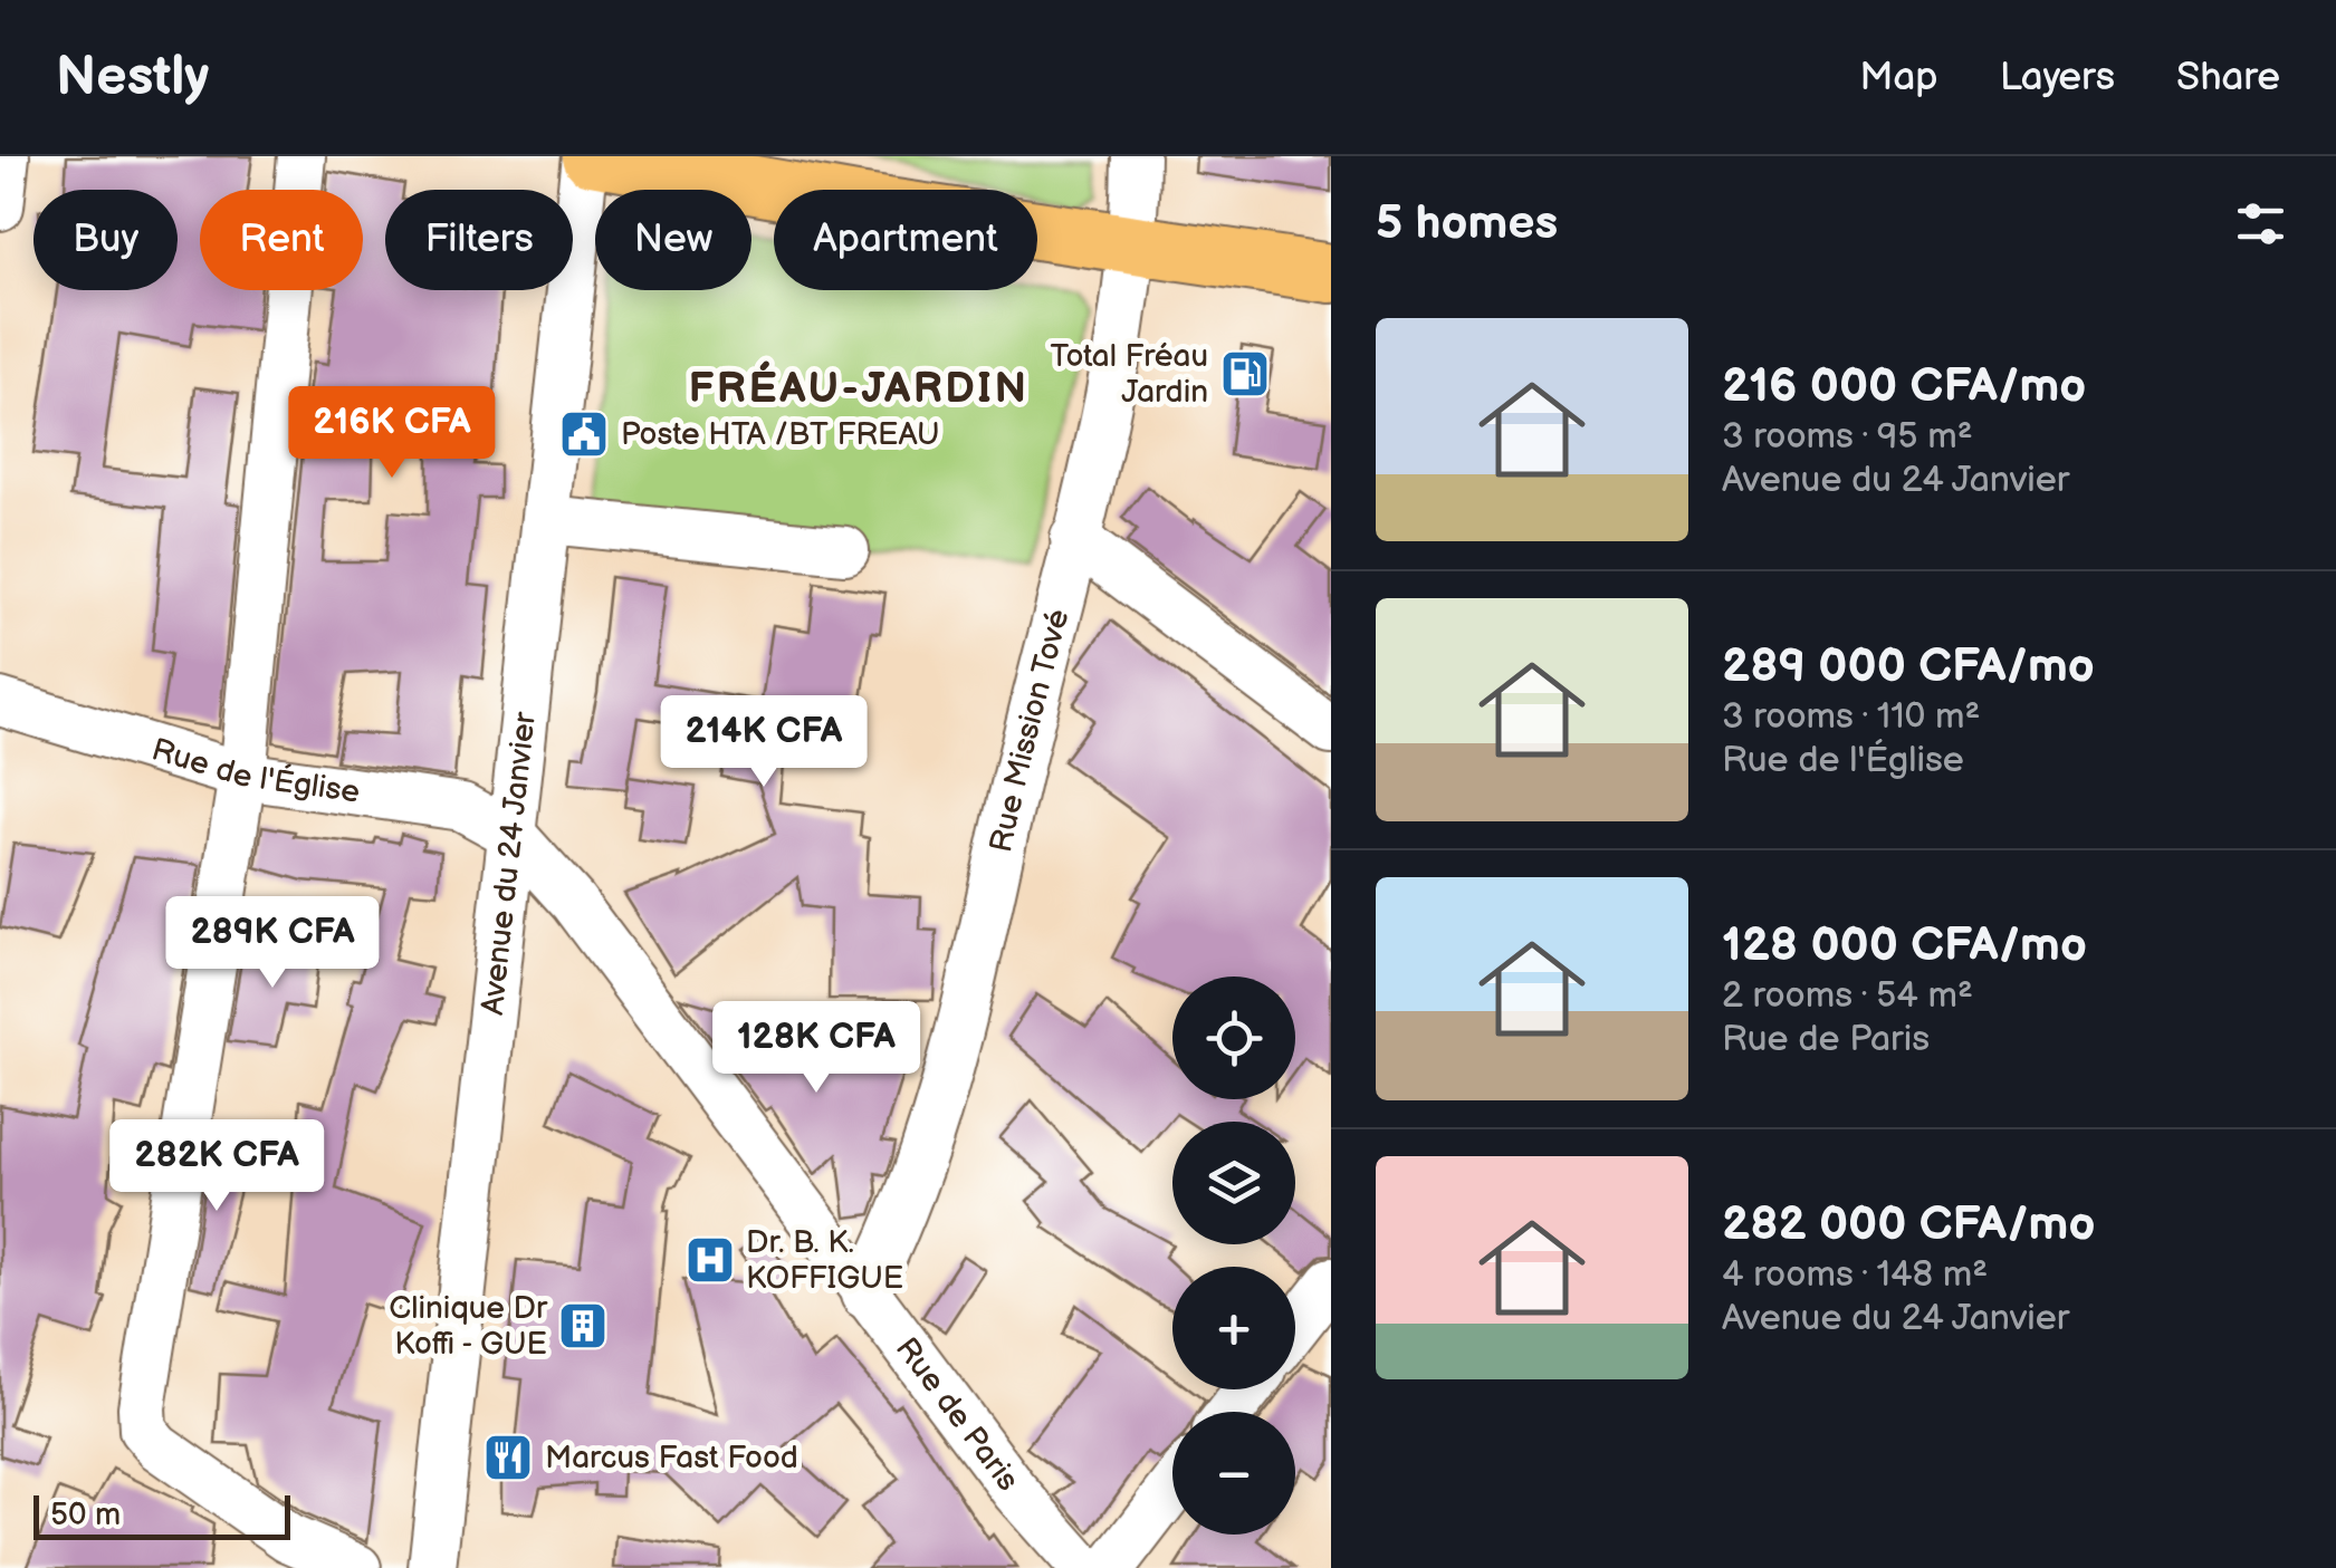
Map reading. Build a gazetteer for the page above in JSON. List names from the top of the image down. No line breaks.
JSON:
{"streets":{"street":["Rue Mission Tové","Rue de l'Église","Avenue du 24 Janvier","Rue de Paris"]},"crossings":[["Rue Mission Tové","Rue de Paris"],["Rue de l'Église","Avenue du 24 Janvier"],["Rue de l'Église","Rue de Paris"],["Avenue du 24 Janvier","Rue de Paris"]],"districts":["FRÉAU-JARDIN"],"places":{"fuel station":["Total Fréau Jardin"],"public building":["Poste HTA /BT FREAU"],"hospital":["Dr. B. K. KOFFIGUE"],"building":["Clinique Dr Koffi - GUE"],"restaurant":["Marcus Fast Food"]},"scale_bar":"50 m","page":{"header":"Nestly","nav":["Map","Layers","Share"],"heading":"5 homes","chip":["Buy","Rent","Filters","New","Apartment"],"list":[{"name":"216 000 CFA/mo","note":"3 rooms · 95 m² · Avenue du 24 Janvier"},{"name":"289 000 CFA/mo","note":"3 rooms · 110 m² · Rue de l'Église"},{"name":"128 000 CFA/mo","note":"2 rooms · 54 m² · Rue de Paris"},{"name":"282 000 CFA/mo","note":"4 rooms · 148 m² · Avenue du 24 Janvier"}],"price":["216K CFA","214K CFA","289K CFA","128K CFA","282K CFA"],"map_buttons":["+","−"],"scale":"50 m"}}
